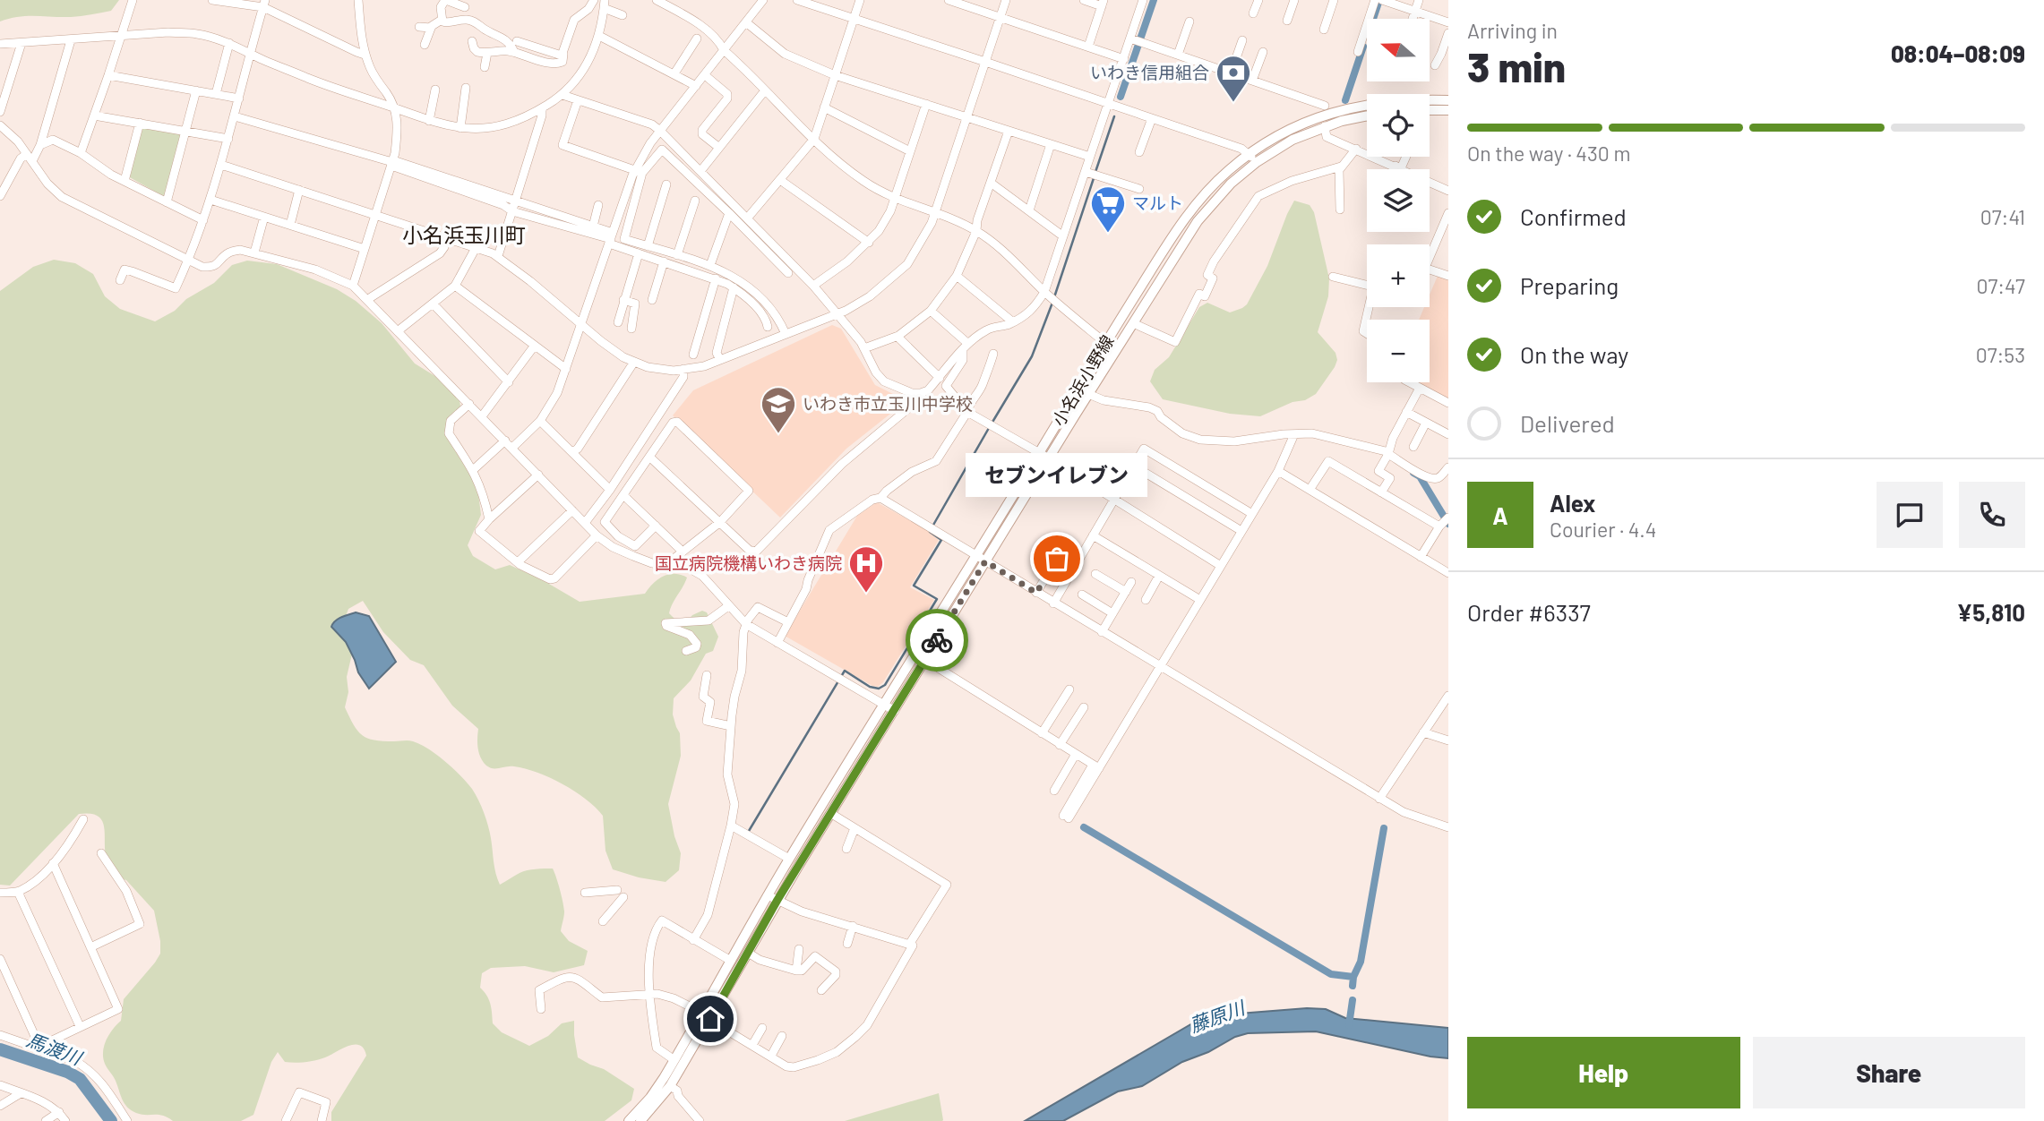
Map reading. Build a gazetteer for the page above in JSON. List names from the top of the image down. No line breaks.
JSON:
{"streets":{"main road":["小名浜小野線"]},"districts":["小名浜玉川町"],"water":["藤原川","馬渡川"],"places":{"bank":["いわき信用組合"],"supermarket":["マルト"],"school or university":["いわき市立玉川中学校"],"other":["セブンイレブン"],"hospital":["国立病院機構いわき病院"]},"north":"left","page":{"heading":["3 min","Arriving in","08:04–08:09"],"panel":["Alex","Courier · 4.4","Order #6337","¥5,810"],"map_buttons":["+","−"],"bar":"On the way · 430 m","list":[["Confirmed","07:41"],["Preparing","07:47"],["On the way","07:53"],"Delivered"],"bubble":"セブンイレブン","round":"A","buttons":["Help","Share"]}}
